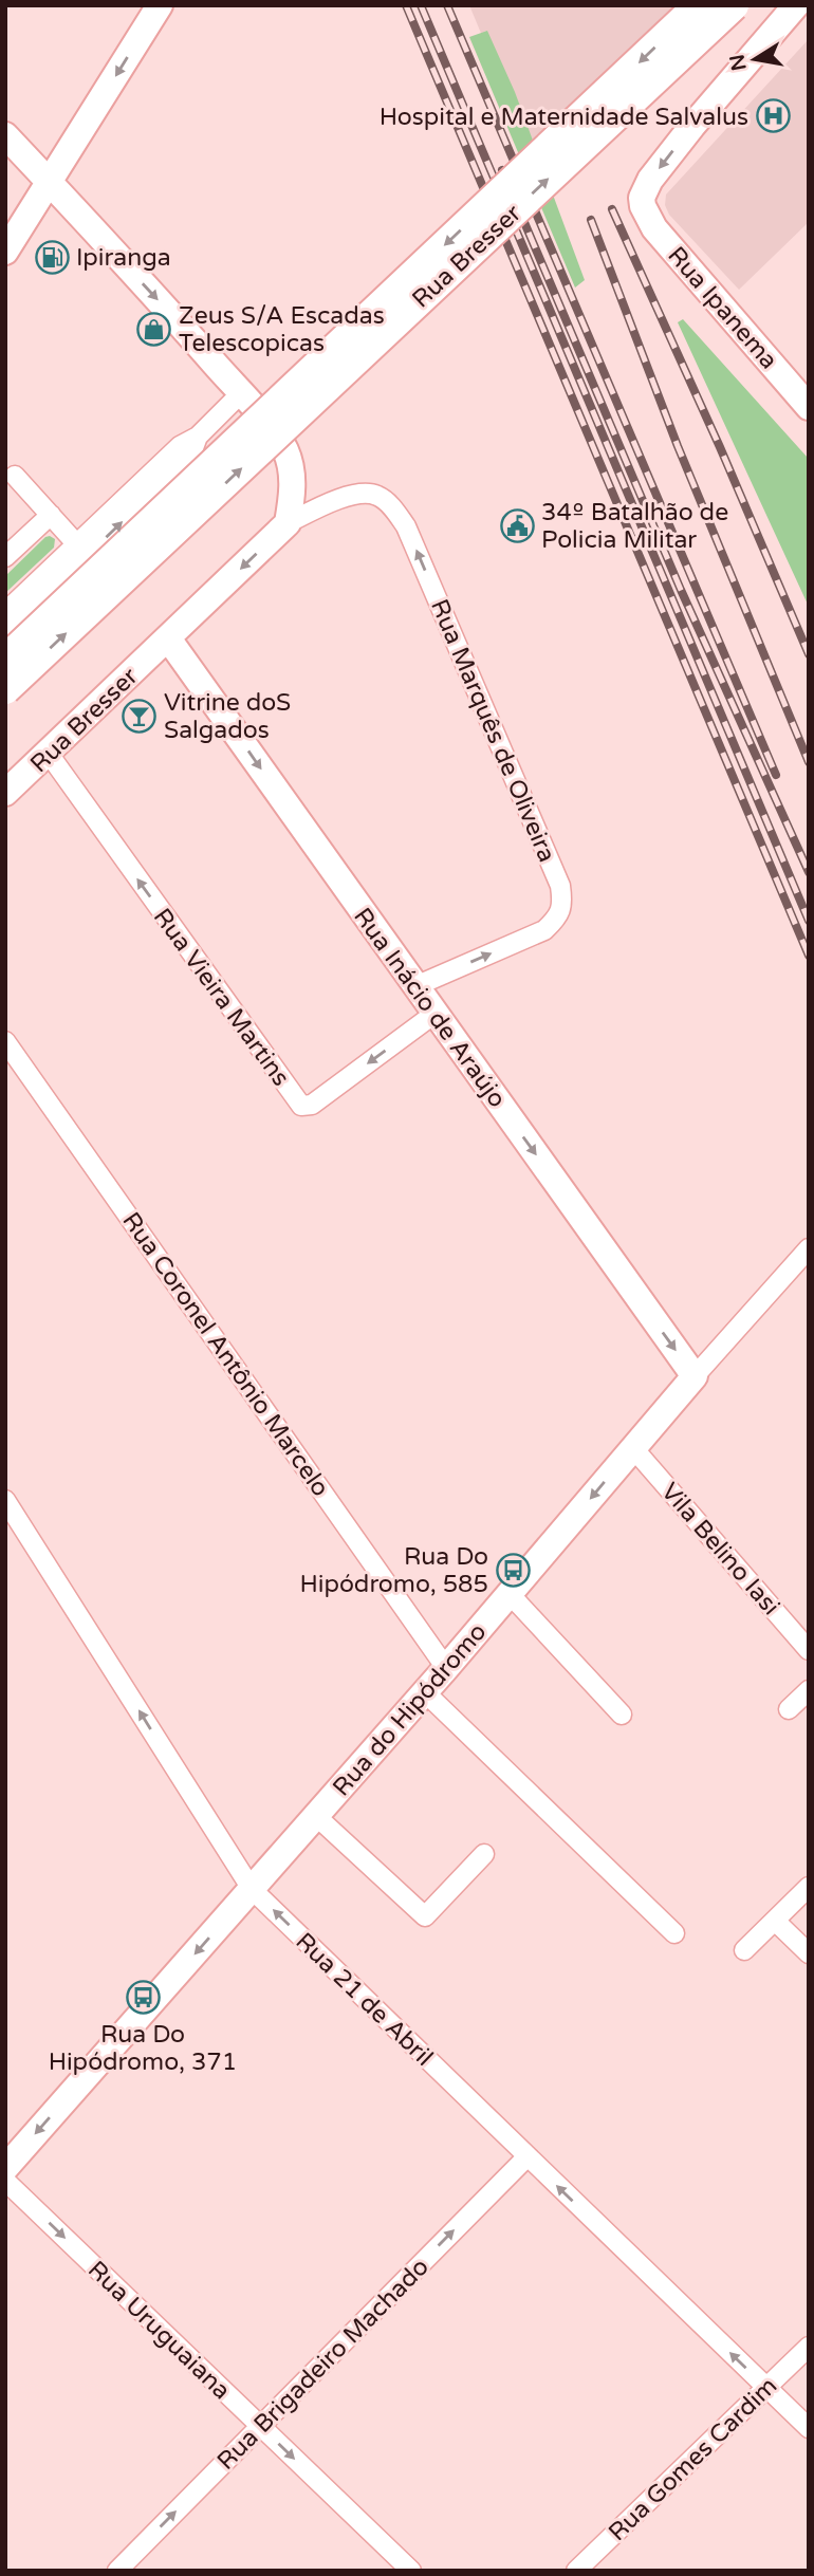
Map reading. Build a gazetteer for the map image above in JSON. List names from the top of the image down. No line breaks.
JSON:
{"streets":{"main road":["Rua Bresser"],"street":["Rua Ipanema","Rua Marquês de Oliveira","Rua Vieira Martins","Rua Inácio de Araújo","Rua Coronel Antônio Marcelo","Vila Belino Iasi","Rua do Hipódromo","Rua 21 de Abril","Rua Uruguaiana","Rua Brigadeiro Machado","Rua Gomes Cardim"]},"crossings":[["Rua Bresser","Rua Marquês de Oliveira"],["Rua Bresser","Rua Vieira Martins"],["Rua Bresser","Rua Inácio de Araújo"],["Rua Marquês de Oliveira","Rua Inácio de Araújo"],["Rua Vieira Martins","Rua Inácio de Araújo"],["Rua Inácio de Araújo","Rua do Hipódromo"],["Rua Coronel Antônio Marcelo","Rua do Hipódromo"],["Vila Belino Iasi","Rua do Hipódromo"],["Rua do Hipódromo","Rua 21 de Abril"],["Rua 21 de Abril","Rua Brigadeiro Machado"],["Rua 21 de Abril","Rua Gomes Cardim"],["Rua Uruguaiana","Rua Brigadeiro Machado"]],"one_way":["Rua Inácio de Araújo","Rua do Hipódromo","Rua 21 de Abril","Rua Uruguaiana","Rua Brigadeiro Machado"],"places":{"hospital":["Hospital e Maternidade Salvalus"],"fuel station":["Ipiranga"],"shop":["Zeus S/A Escadas Telescopicas"],"public building":["34º Batalhão de Policia Militar"],"bar":["Vitrine doS Salgados"],"bus stop":["Rua Do Hipódromo, 585","Rua Do Hipódromo, 371"]},"north":"left"}
